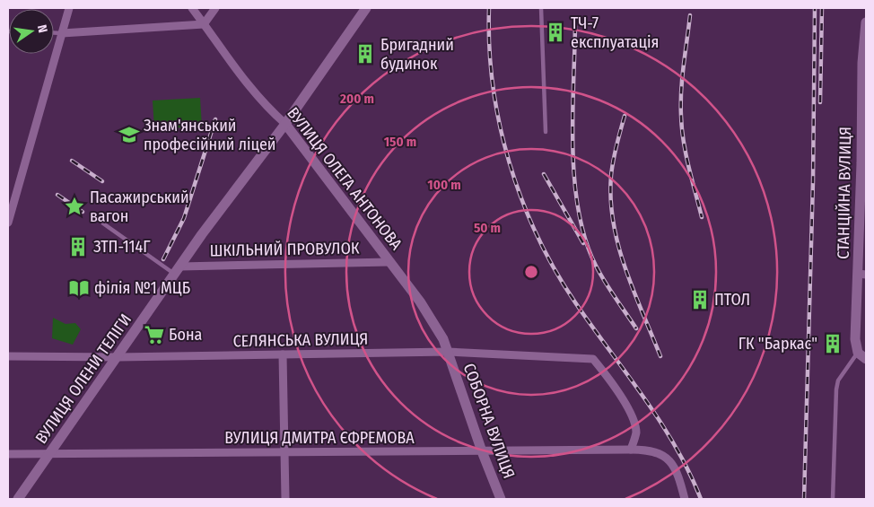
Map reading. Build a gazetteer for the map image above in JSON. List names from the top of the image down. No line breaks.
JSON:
{"streets":{"street":["ВУЛИЦЯ ОЛЕГА АНТОНОВА","СТАНЦІЙНА ВУЛИЦЯ","ШКІЛЬНИЙ ПРОВУЛОК","СЕЛЯНСЬКА ВУЛИЦЯ","ВУЛИЦЯ ОЛЕНИ ТЕЛІГИ","СОБОРНА ВУЛИЦЯ","ВУЛИЦЯ ДМИТРА ЄФРЕМОВА"]},"crossings":[["ВУЛИЦЯ ОЛЕГА АНТОНОВА","ШКІЛЬНИЙ ПРОВУЛОК"],["ВУЛИЦЯ ОЛЕГА АНТОНОВА","СЕЛЯНСЬКА ВУЛИЦЯ"],["ВУЛИЦЯ ОЛЕГА АНТОНОВА","ВУЛИЦЯ ОЛЕНИ ТЕЛІГИ"],["ВУЛИЦЯ ОЛЕГА АНТОНОВА","СОБОРНА ВУЛИЦЯ"],["ШКІЛЬНИЙ ПРОВУЛОК","ВУЛИЦЯ ОЛЕНИ ТЕЛІГИ"],["СЕЛЯНСЬКА ВУЛИЦЯ","ВУЛИЦЯ ОЛЕНИ ТЕЛІГИ"],["СЕЛЯНСЬКА ВУЛИЦЯ","СОБОРНА ВУЛИЦЯ"],["СЕЛЯНСЬКА ВУЛИЦЯ","ВУЛИЦЯ ДМИТРА ЄФРЕМОВА"],["ВУЛИЦЯ ОЛЕНИ ТЕЛІГИ","ВУЛИЦЯ ДМИТРА ЄФРЕМОВА"],["СОБОРНА ВУЛИЦЯ","ВУЛИЦЯ ДМИТРА ЄФРЕМОВА"]],"places":{"building":["ТЧ-7 експлуатація","Бригадний будинок","ЗТП-114Г","ПТОЛ","ГК \"Баркас\""],"school or university":["Знам'янський професійний ліцей"],"place":["Пасажирський вагон"],"library":["філія №1 МЦБ"],"supermarket":["Бона"]},"north":"right","rings":["200 m","150 m","100 m","50 m"]}
